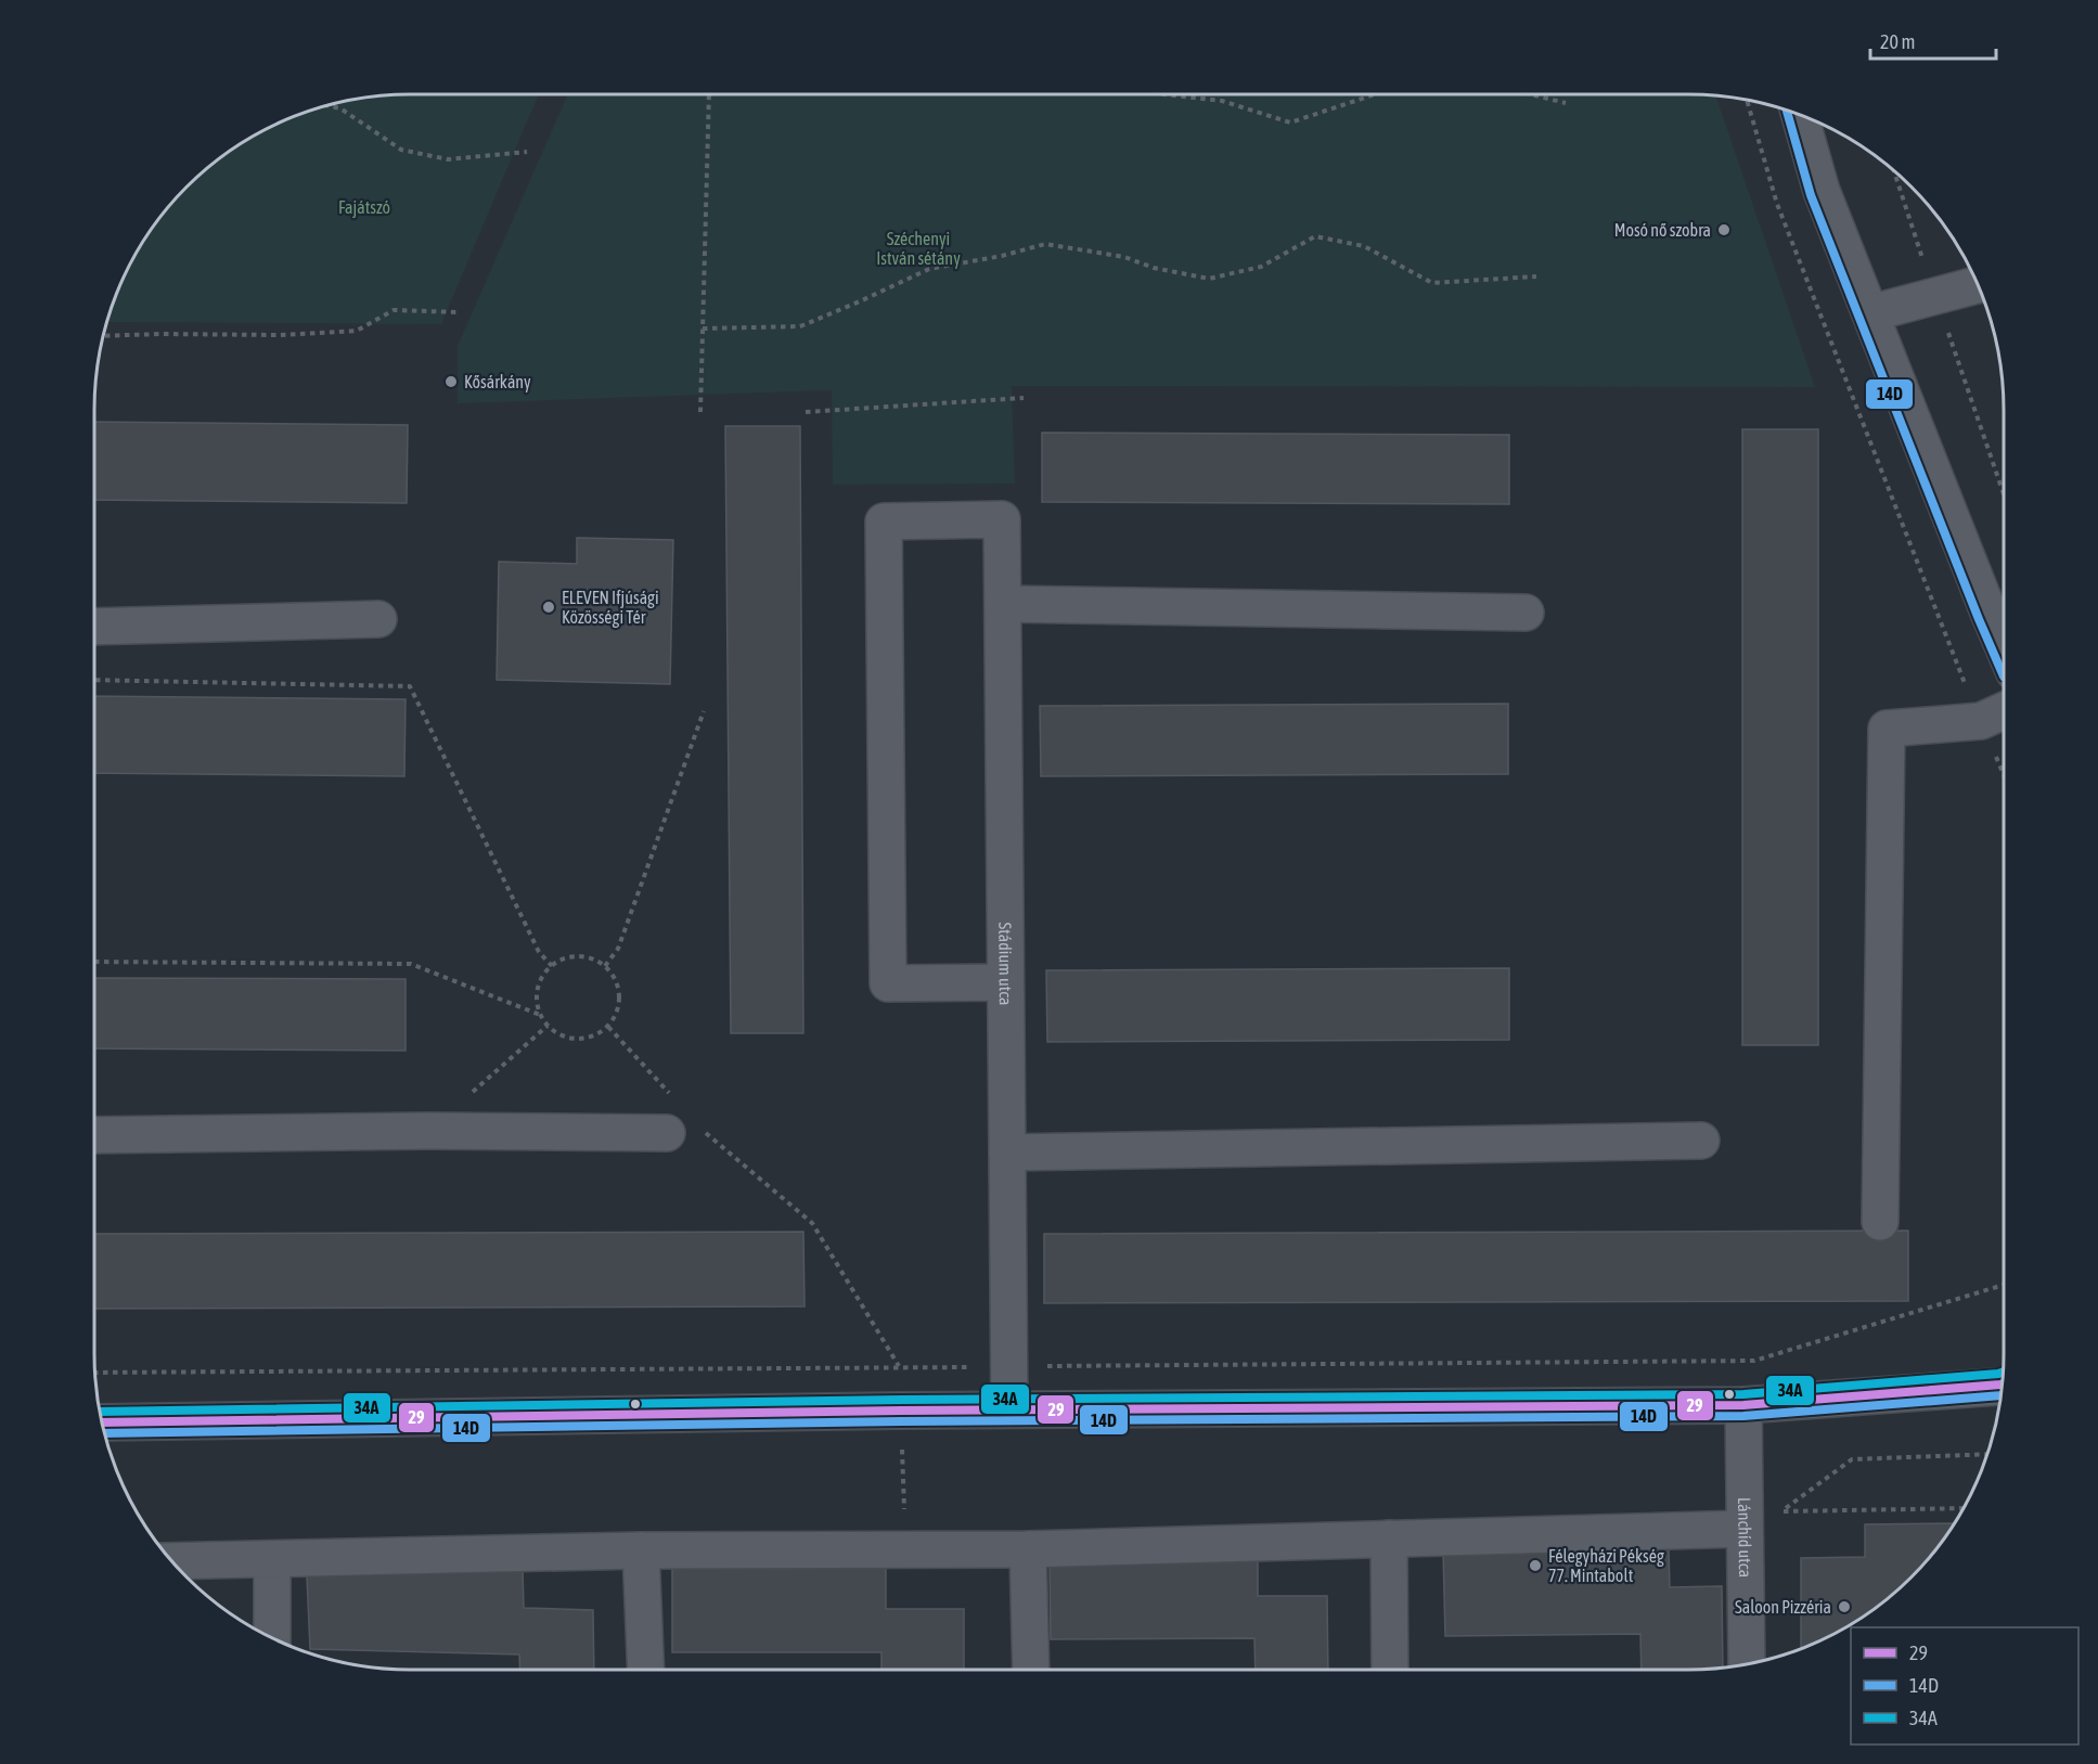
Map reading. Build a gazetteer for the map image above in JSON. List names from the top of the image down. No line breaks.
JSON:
{"streets":{"street":["Stádium utca","Lánchíd utca"]},"parks":["Fajátszó","Széchenyi István sétány"],"places":["Mosó nő szobra","Kősárkány","ELEVEN Ifjúsági Közösségi Tér","Félegyházi Pékség 77. Mintabolt","Saloon Pizzéria"],"lines":["transit line 14D","transit line 34A","transit line 29"],"legend":["29","14D","34A"],"scale_bar":"20 m"}
